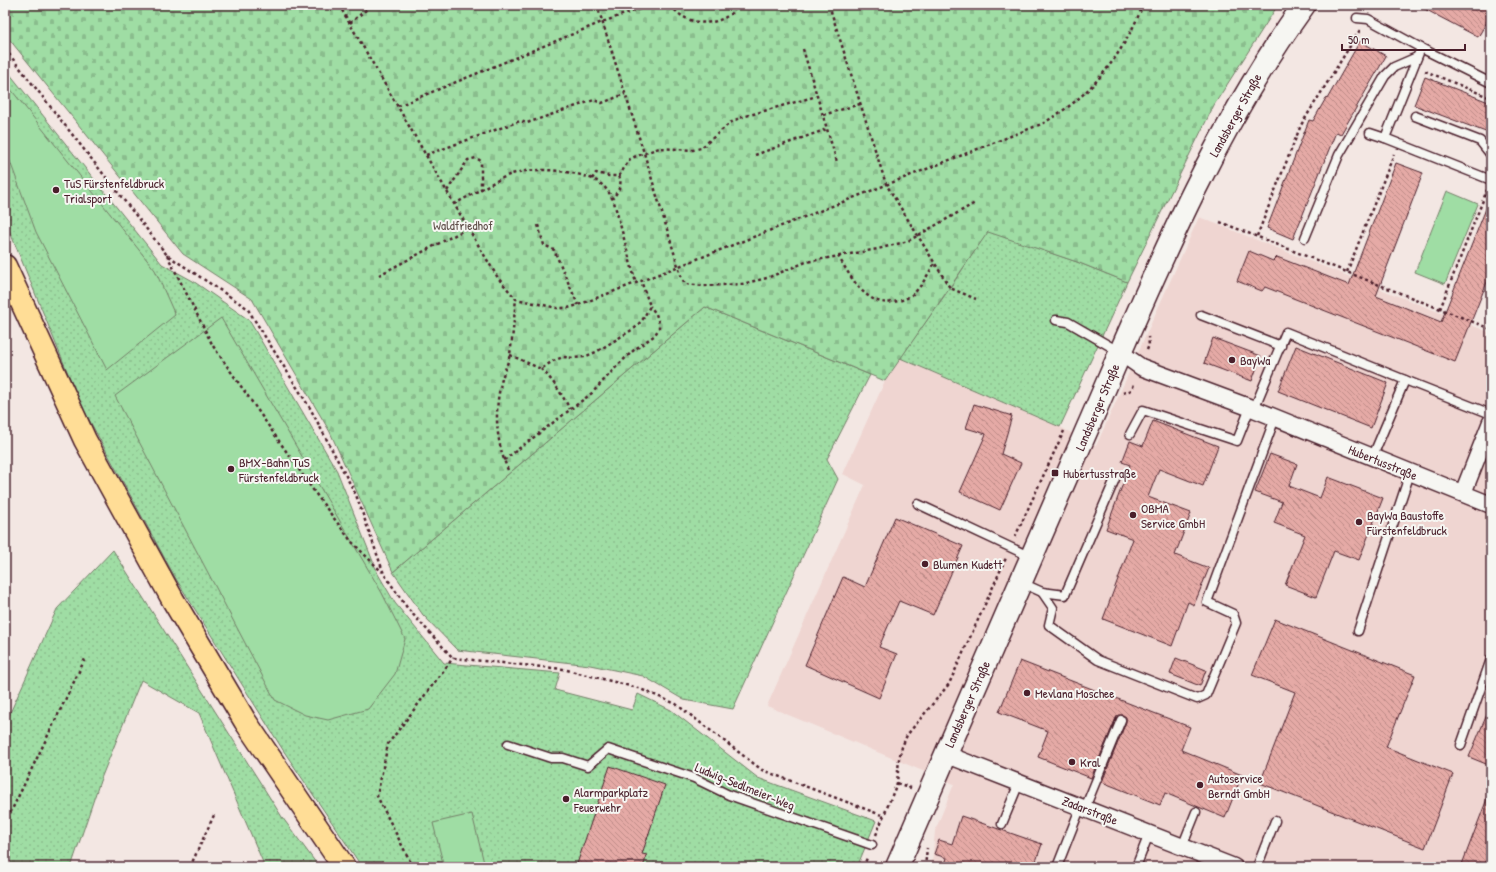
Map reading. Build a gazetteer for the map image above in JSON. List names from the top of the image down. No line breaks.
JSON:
{"streets":{"street":["Landsberger Straße","Hubertusstraße","Zadarstraße"],"lane":["Ludwig-Sedlmeier-Weg"]},"crossings":[["Landsberger Straße","Hubertusstraße"],["Landsberger Straße","Zadarstraße"]],"parks":["Waldfriedhof"],"places":{"other":["TuS Fürstenfeldbruck Trialsport","BayWa","BMX-Bahn TuS Fürstenfeldbruck","OBMA Service GmbH","BayWa Baustoffe Fürstenfeldbruck","Blumen Kudett","Mevlana Moschee","Kral","Autoservice Berndt GmbH","Alarmparkplatz Feuerwehr"],"transit":["Hubertusstraße"]},"scale_bar":"50 m"}
